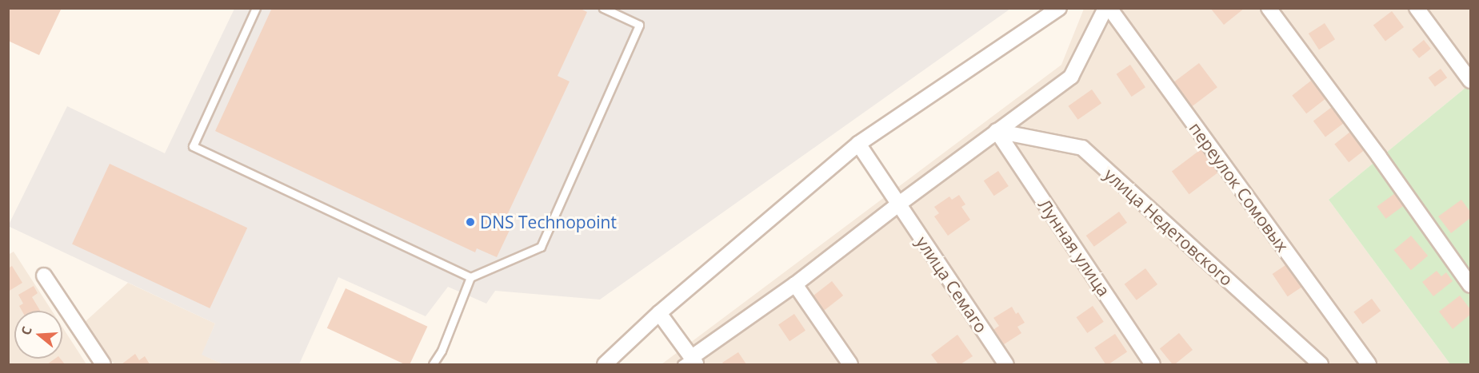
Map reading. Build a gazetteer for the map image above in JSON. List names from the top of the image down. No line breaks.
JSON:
{"streets":{"street":["переулок Сомовых","улица Недетовского","Лунная улица","улица Семаго"]},"crossings":[["улица Недетовского","Лунная улица"]],"places":["DNS Technopoint"],"north":"left"}
